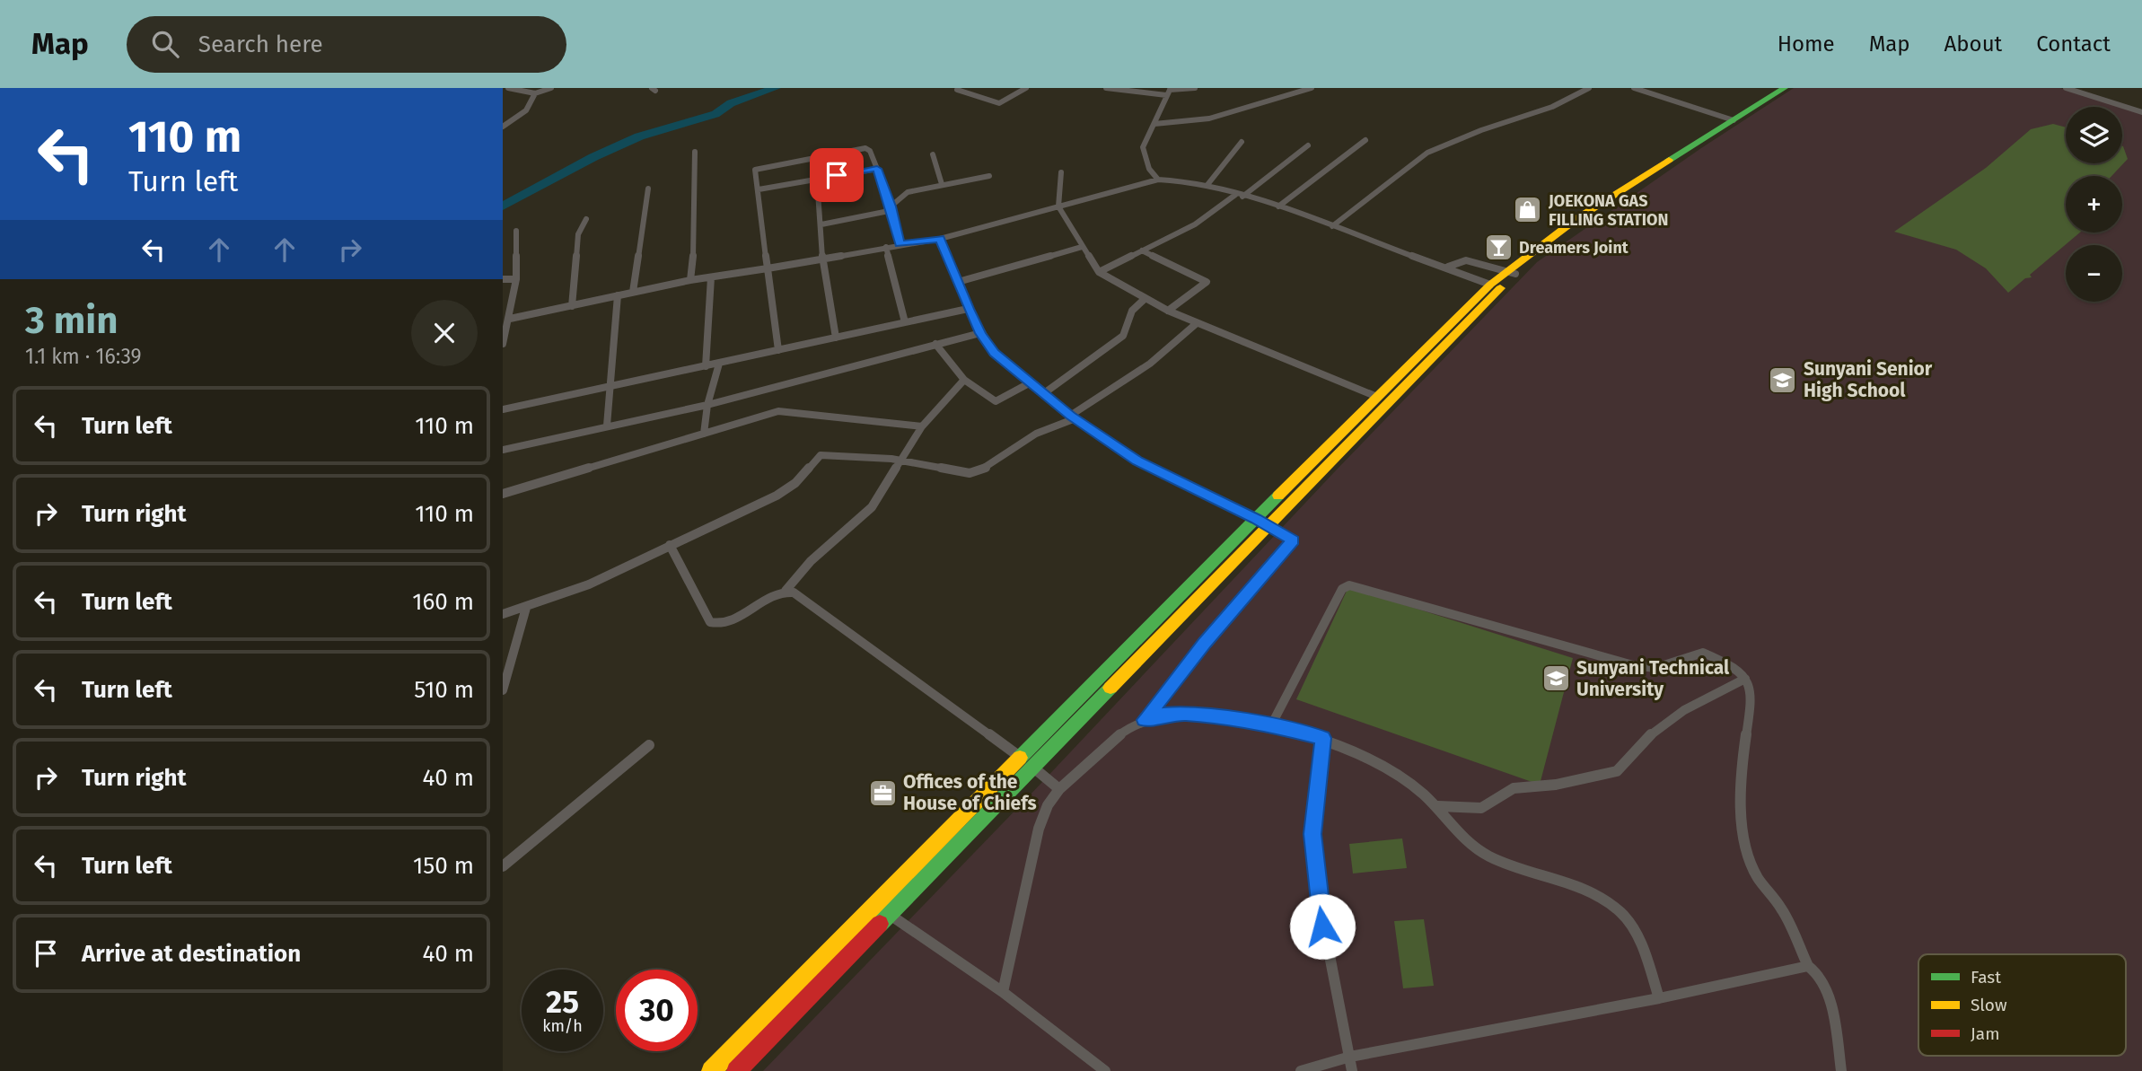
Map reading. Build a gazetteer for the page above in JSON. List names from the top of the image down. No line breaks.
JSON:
{"places":{"shop":["JOEKONA GAS FILLING STATION"],"bar":["Dreamers Joint"],"school or university":["Sunyani Senior High School","Sunyani Technical University"],"office":["Offices of the House of Chiefs"]},"legend":["Fast","Slow","Jam"],"page":{"header":"Map","search":"Search here","nav":["Home","Map","About","Contact"],"turn":["110 m","Turn left"],"map_buttons":["+","−"],"heading":["3 min","1.1 km · 16:39"],"list":[{"name":"Turn left","value":"110 m"},{"name":"Turn right","value":"110 m"},{"name":"Turn left","value":"160 m"},{"name":"Turn left","value":"510 m"},{"name":"Turn right","value":"40 m"},{"name":"Turn left","value":"150 m"},{"name":"Arrive at destination","value":"40 m"}],"speed":"25 km/h","limit":"30"}}
